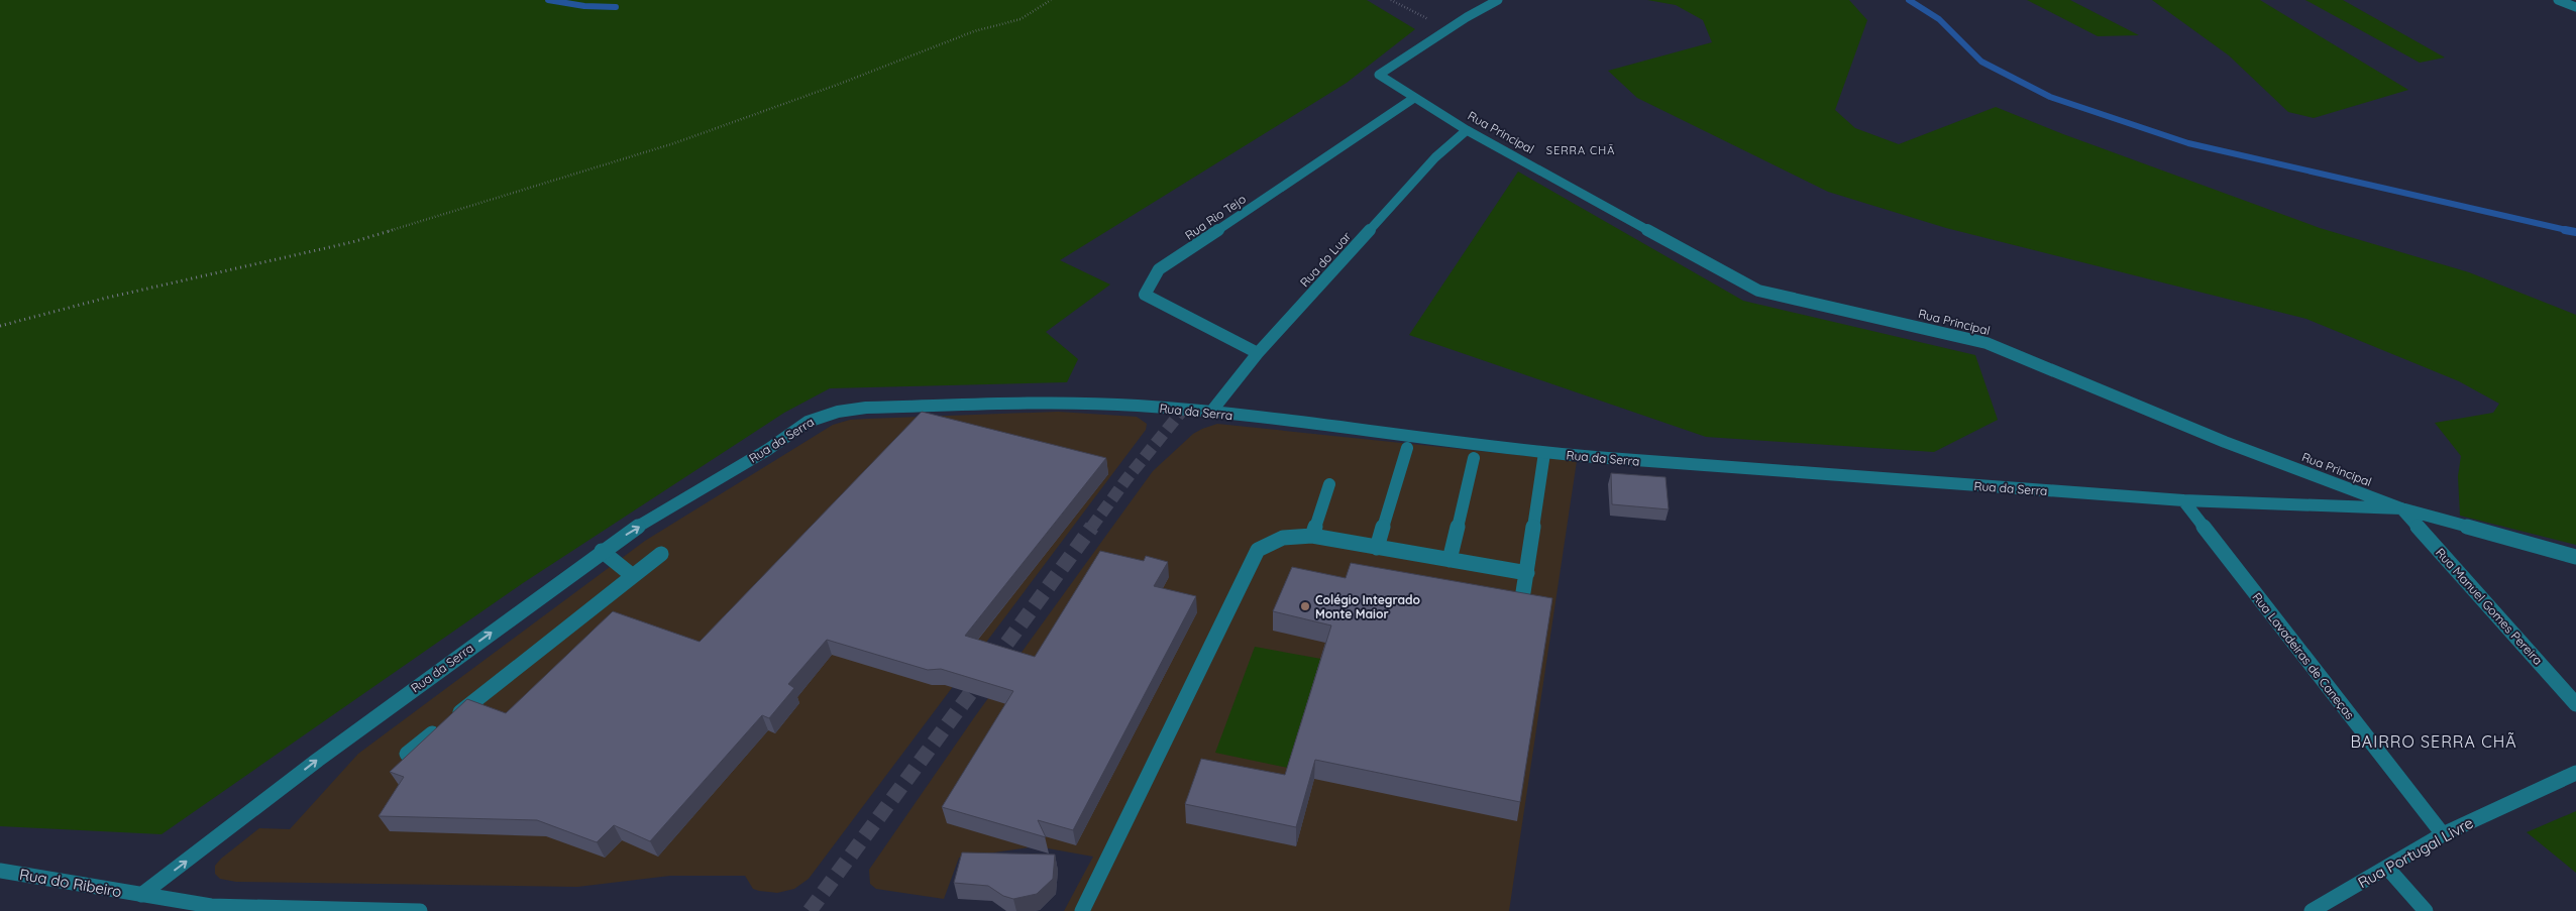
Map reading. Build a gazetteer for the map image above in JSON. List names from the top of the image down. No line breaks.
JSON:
{"streets":{"street":["Rua Principal","Rua Rio Tejo","Rua do Luar","Rua da Serra","Rua Manuel Gomes Pereira","Rua Lavadeiras de Caneças","Rua Portugal Livre","Rua do Ribeiro"]},"crossings":[["Rua Principal","Rua Rio Tejo"],["Rua Principal","Rua do Luar"],["Rua Principal","Rua da Serra"],["Rua Principal","Rua Manuel Gomes Pereira"],["Rua Rio Tejo","Rua do Luar"],["Rua do Luar","Rua da Serra"],["Rua da Serra","Rua Manuel Gomes Pereira"],["Rua da Serra","Rua Lavadeiras de Caneças"],["Rua da Serra","Rua do Ribeiro"],["Rua Lavadeiras de Caneças","Rua Portugal Livre"]],"one_way":["Rua da Serra"],"districts":["SERRA CHÃ","BAIRRO SERRA CHÃ"],"places":["Colégio Integrado Monte Maior"]}
